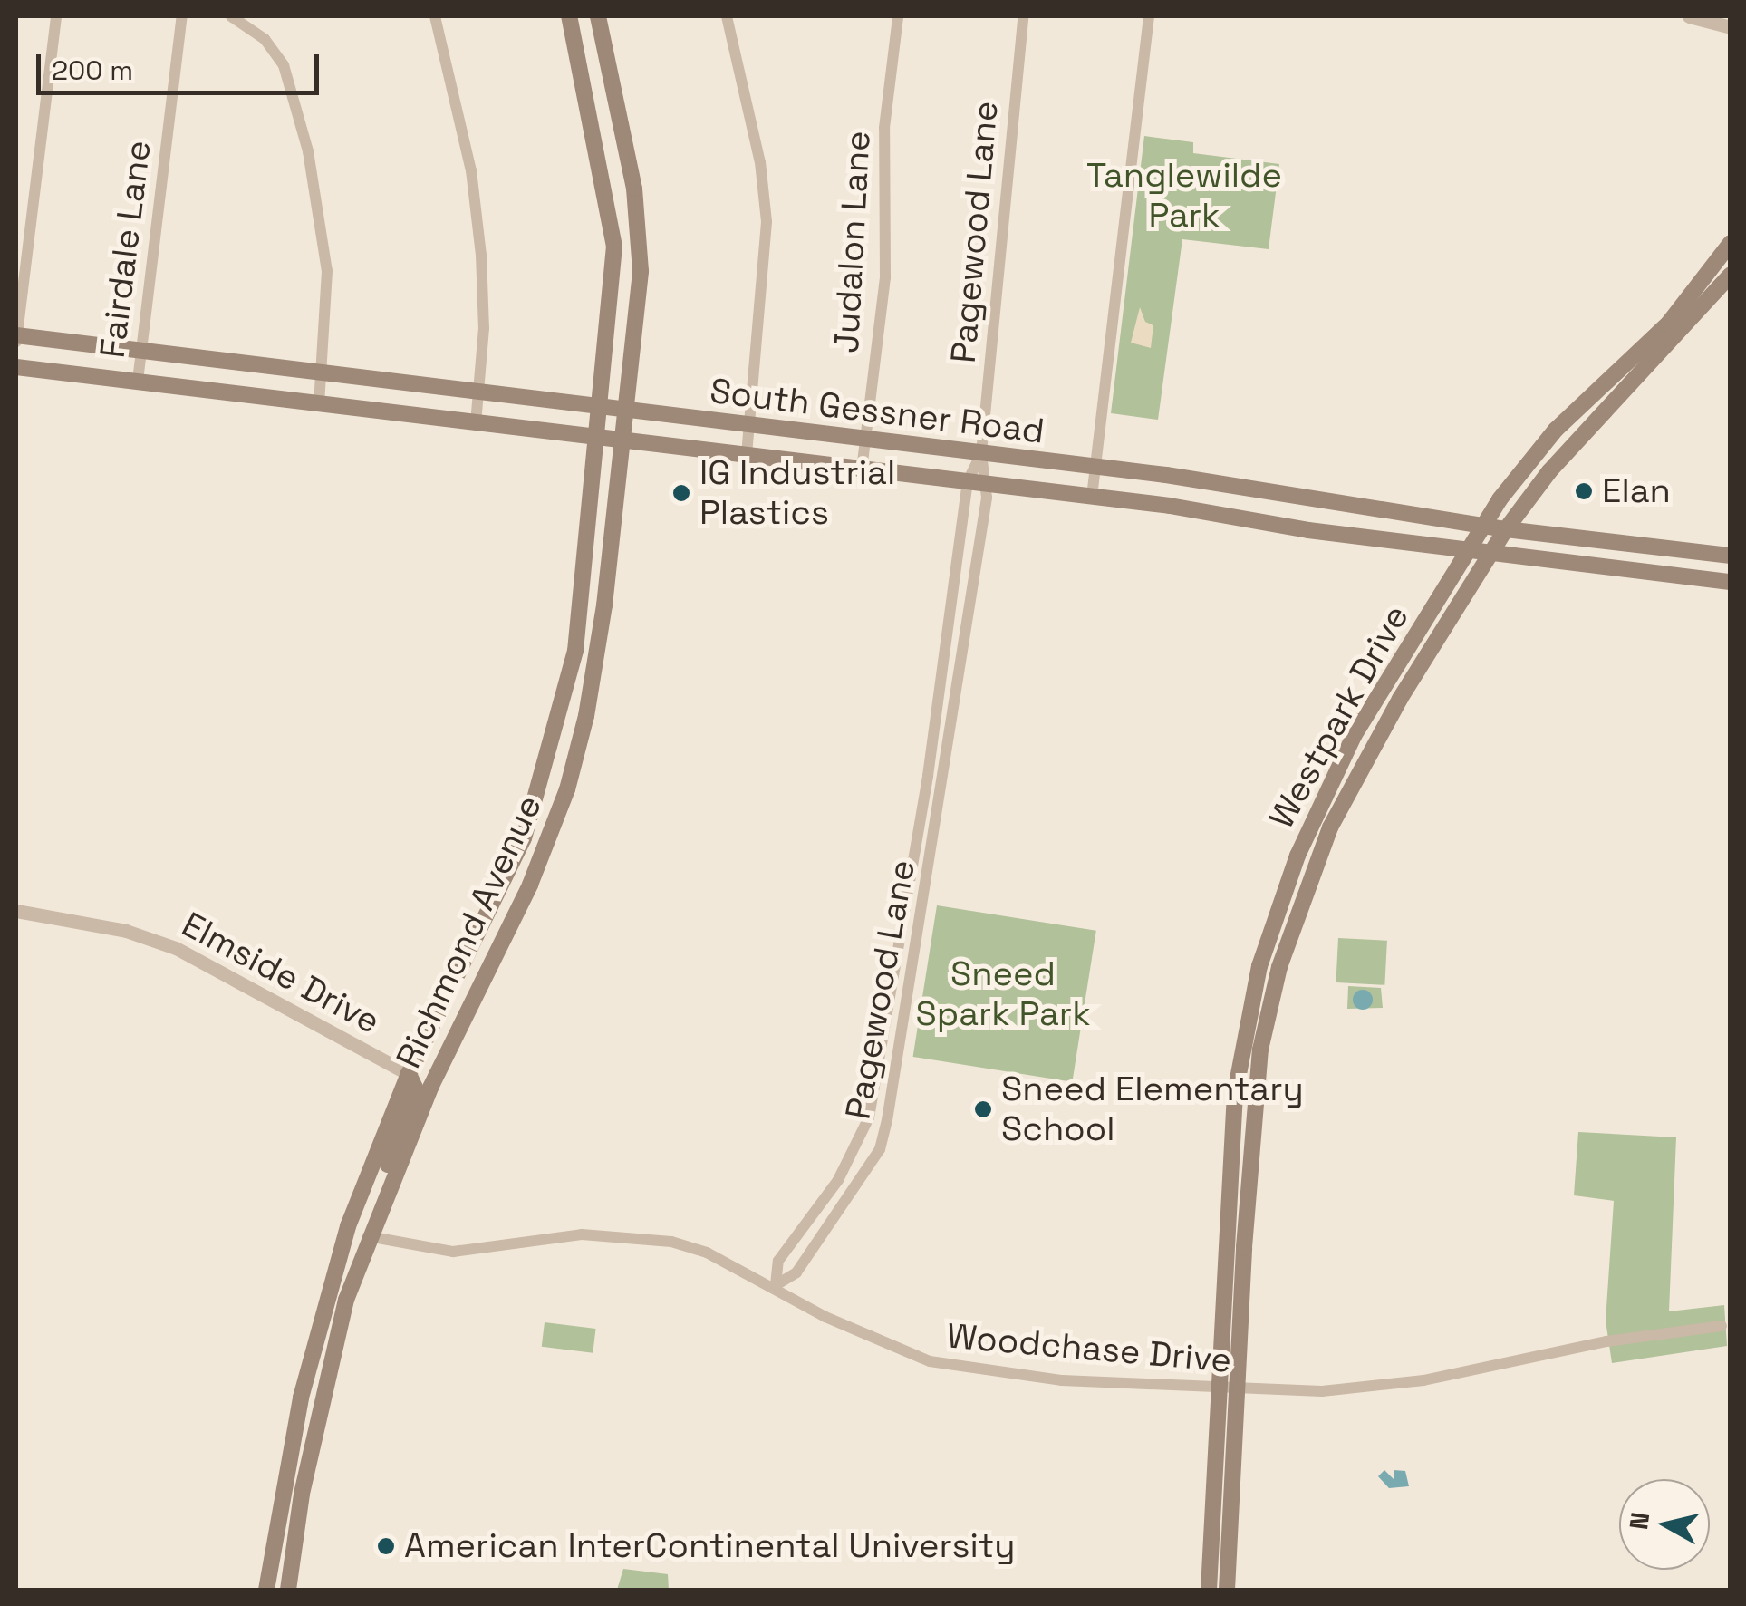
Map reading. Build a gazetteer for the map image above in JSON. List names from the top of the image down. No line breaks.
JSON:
{"streets":{"main road":["South Gessner Road","Westpark Drive","Richmond Avenue"],"street":["Pagewood Lane","Judalon Lane","Fairdale Lane","Elmside Drive","Woodchase Drive"]},"crossings":[["Pagewood Lane","South Gessner Road"],["Pagewood Lane","Woodchase Drive"],["Judalon Lane","South Gessner Road"],["Fairdale Lane","South Gessner Road"],["South Gessner Road","Westpark Drive"],["South Gessner Road","Richmond Avenue"],["Westpark Drive","Woodchase Drive"],["Richmond Avenue","Elmside Drive"],["Richmond Avenue","Woodchase Drive"]],"parks":["Tanglewilde Park","Sneed Spark Park"],"places":["Elan","IG Industrial Plastics","Sneed Elementary School","American InterContinental University"],"scale_bar":"200 m","north":"left"}
